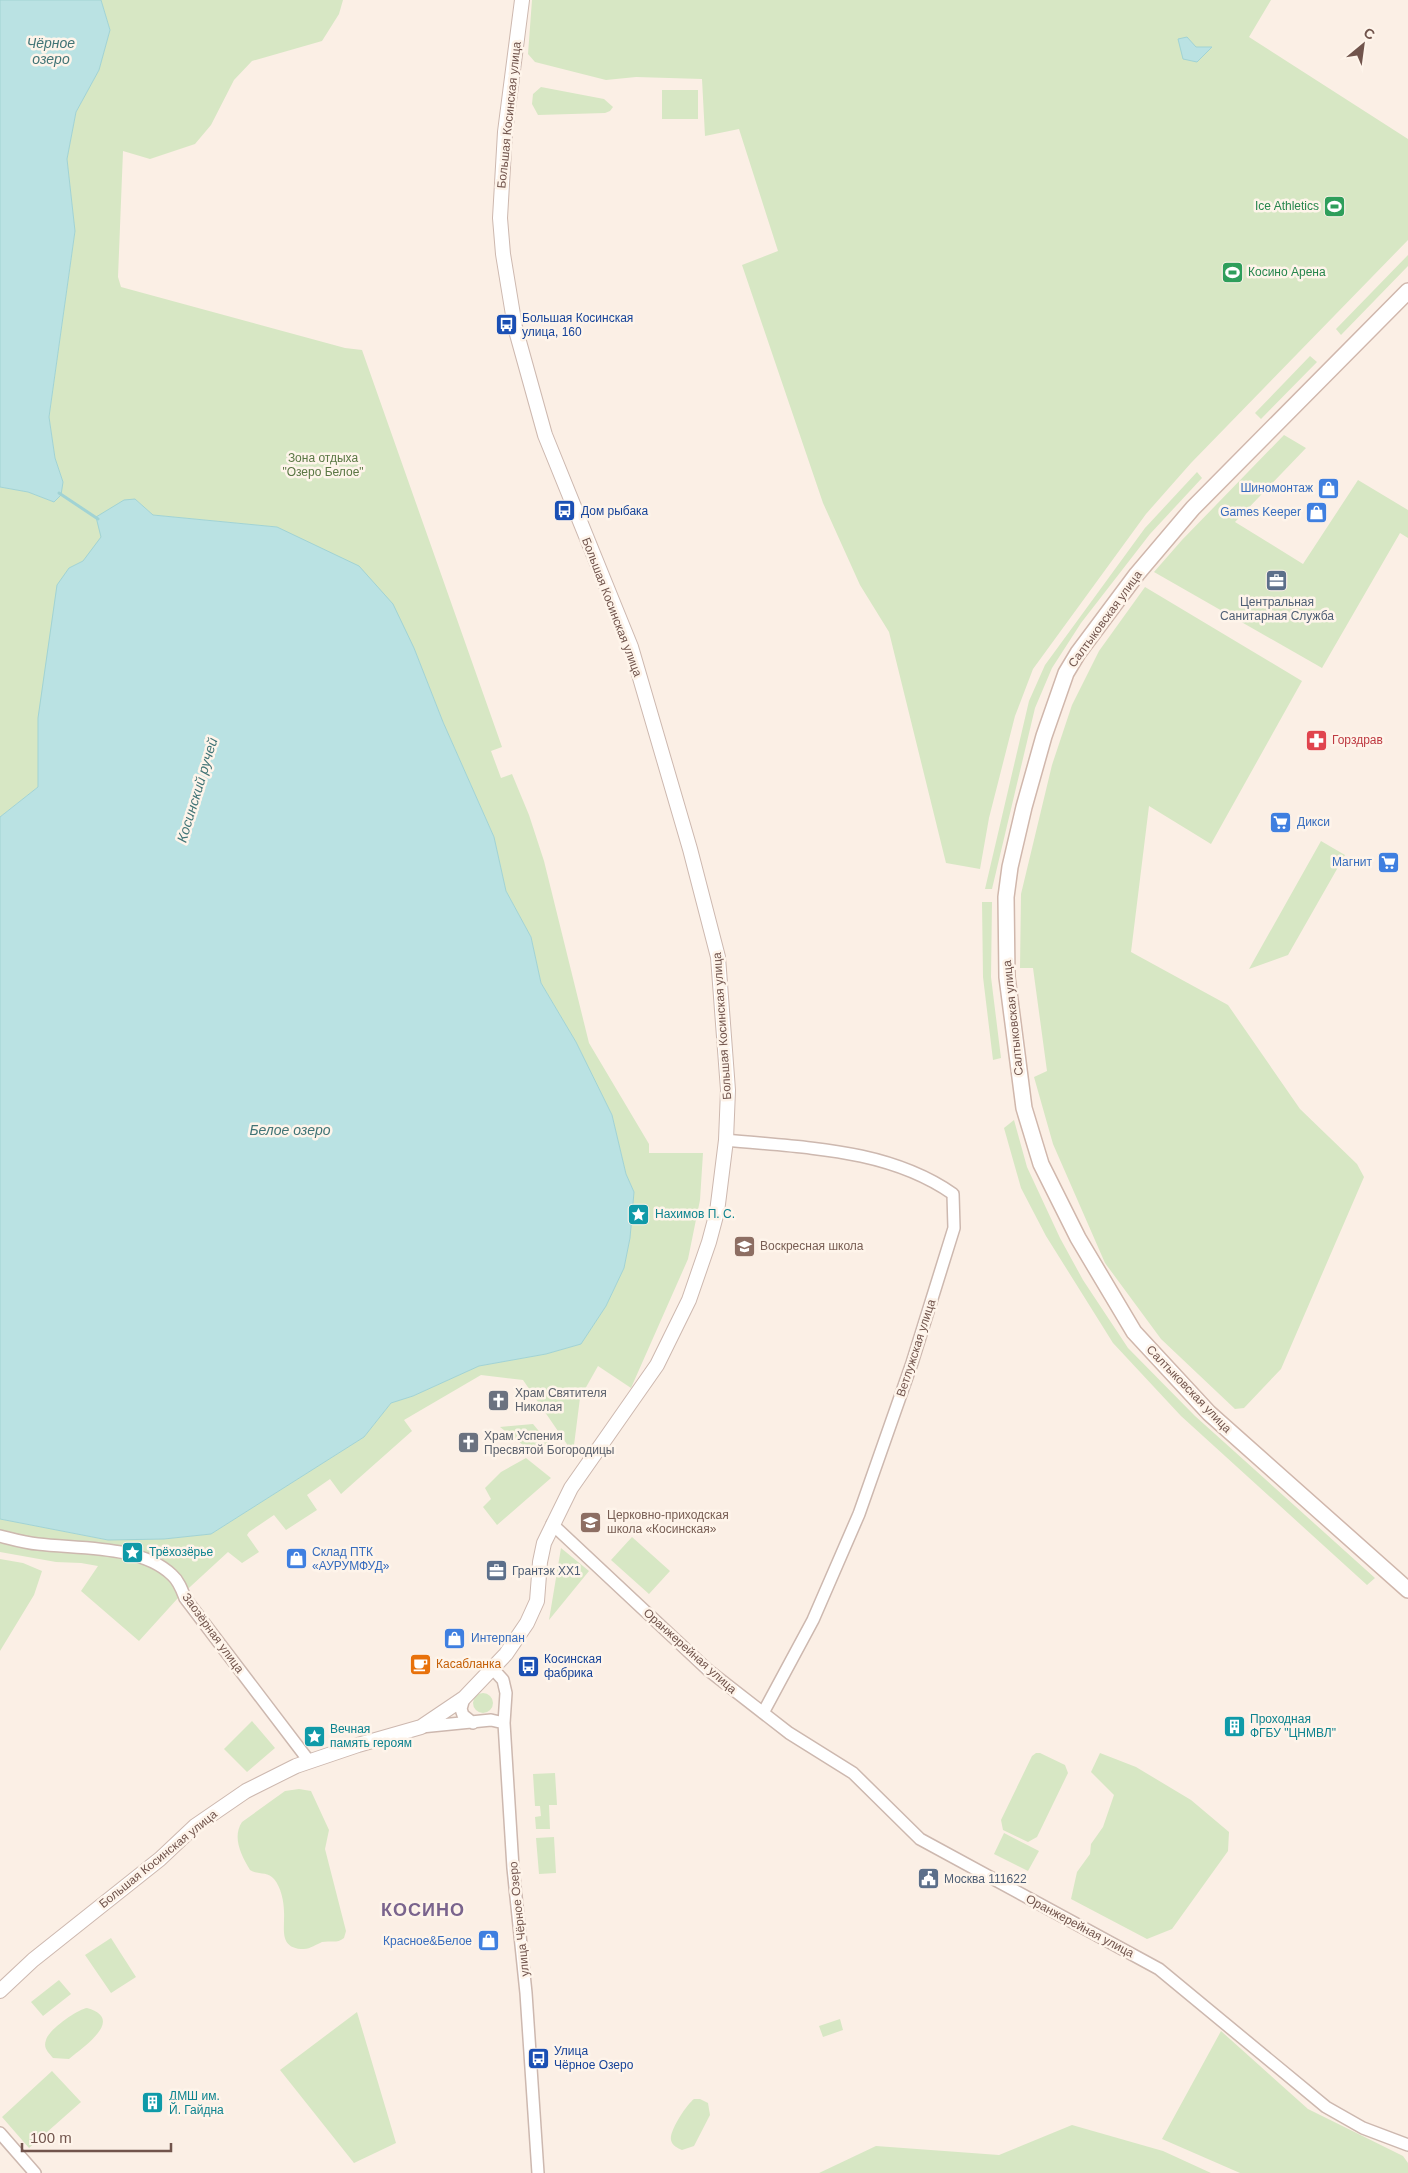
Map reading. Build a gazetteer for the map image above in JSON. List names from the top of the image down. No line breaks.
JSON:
{"streets":{"main road":["Салтыковская улица"],"street":["Большая Косинская улица","Ветлужская улица","Заозёрная улица","Оранжерейная улица","улица Чёрное Озеро"]},"crossings":[["Большая Косинская улица","Ветлужская улица"],["Большая Косинская улица","Заозёрная улица"],["Большая Косинская улица","Оранжерейная улица"],["Большая Косинская улица","улица Чёрное Озеро"],["Ветлужская улица","Оранжерейная улица"]],"districts":["КОСИНО"],"water":["Чёрное озеро","Косинский ручей","Белое озеро"],"parks":["Зона отдыха \"Озеро Белое\""],"places":{"sports":["Ice Athletics","Косино Арена"],"bus stop":["Большая Косинская улица, 160","Дом рыбака","Косинская фабрика","Улица Чёрное Озеро"],"shop":["Шиномонтаж","Games Keeper","Склад ПТК «АУРУМФУД»","Интерпан","Красное&Белое"],"office":["Центральная Санитарная Служба","Грантэк ХХ1"],"pharmacy":["Горздрав"],"supermarket":["Дикси","Магнит"],"place":["Нахимов П. С.","Трёхозёрье","Вечная память героям"],"school or university":["Воскресная школа","Церковно-приходская школа «Косинская»"],"church":["Храм Святителя Николая","Храм Успения Пресвятой Богородицы"],"cafe":["Касабланка"],"building":["Проходная ФГБУ \"ЦНМВЛ\"","ДМШ им. Й. Гайдна"],"public building":["Москва 111622"]},"scale_bar":"100 m","north":"top right"}
